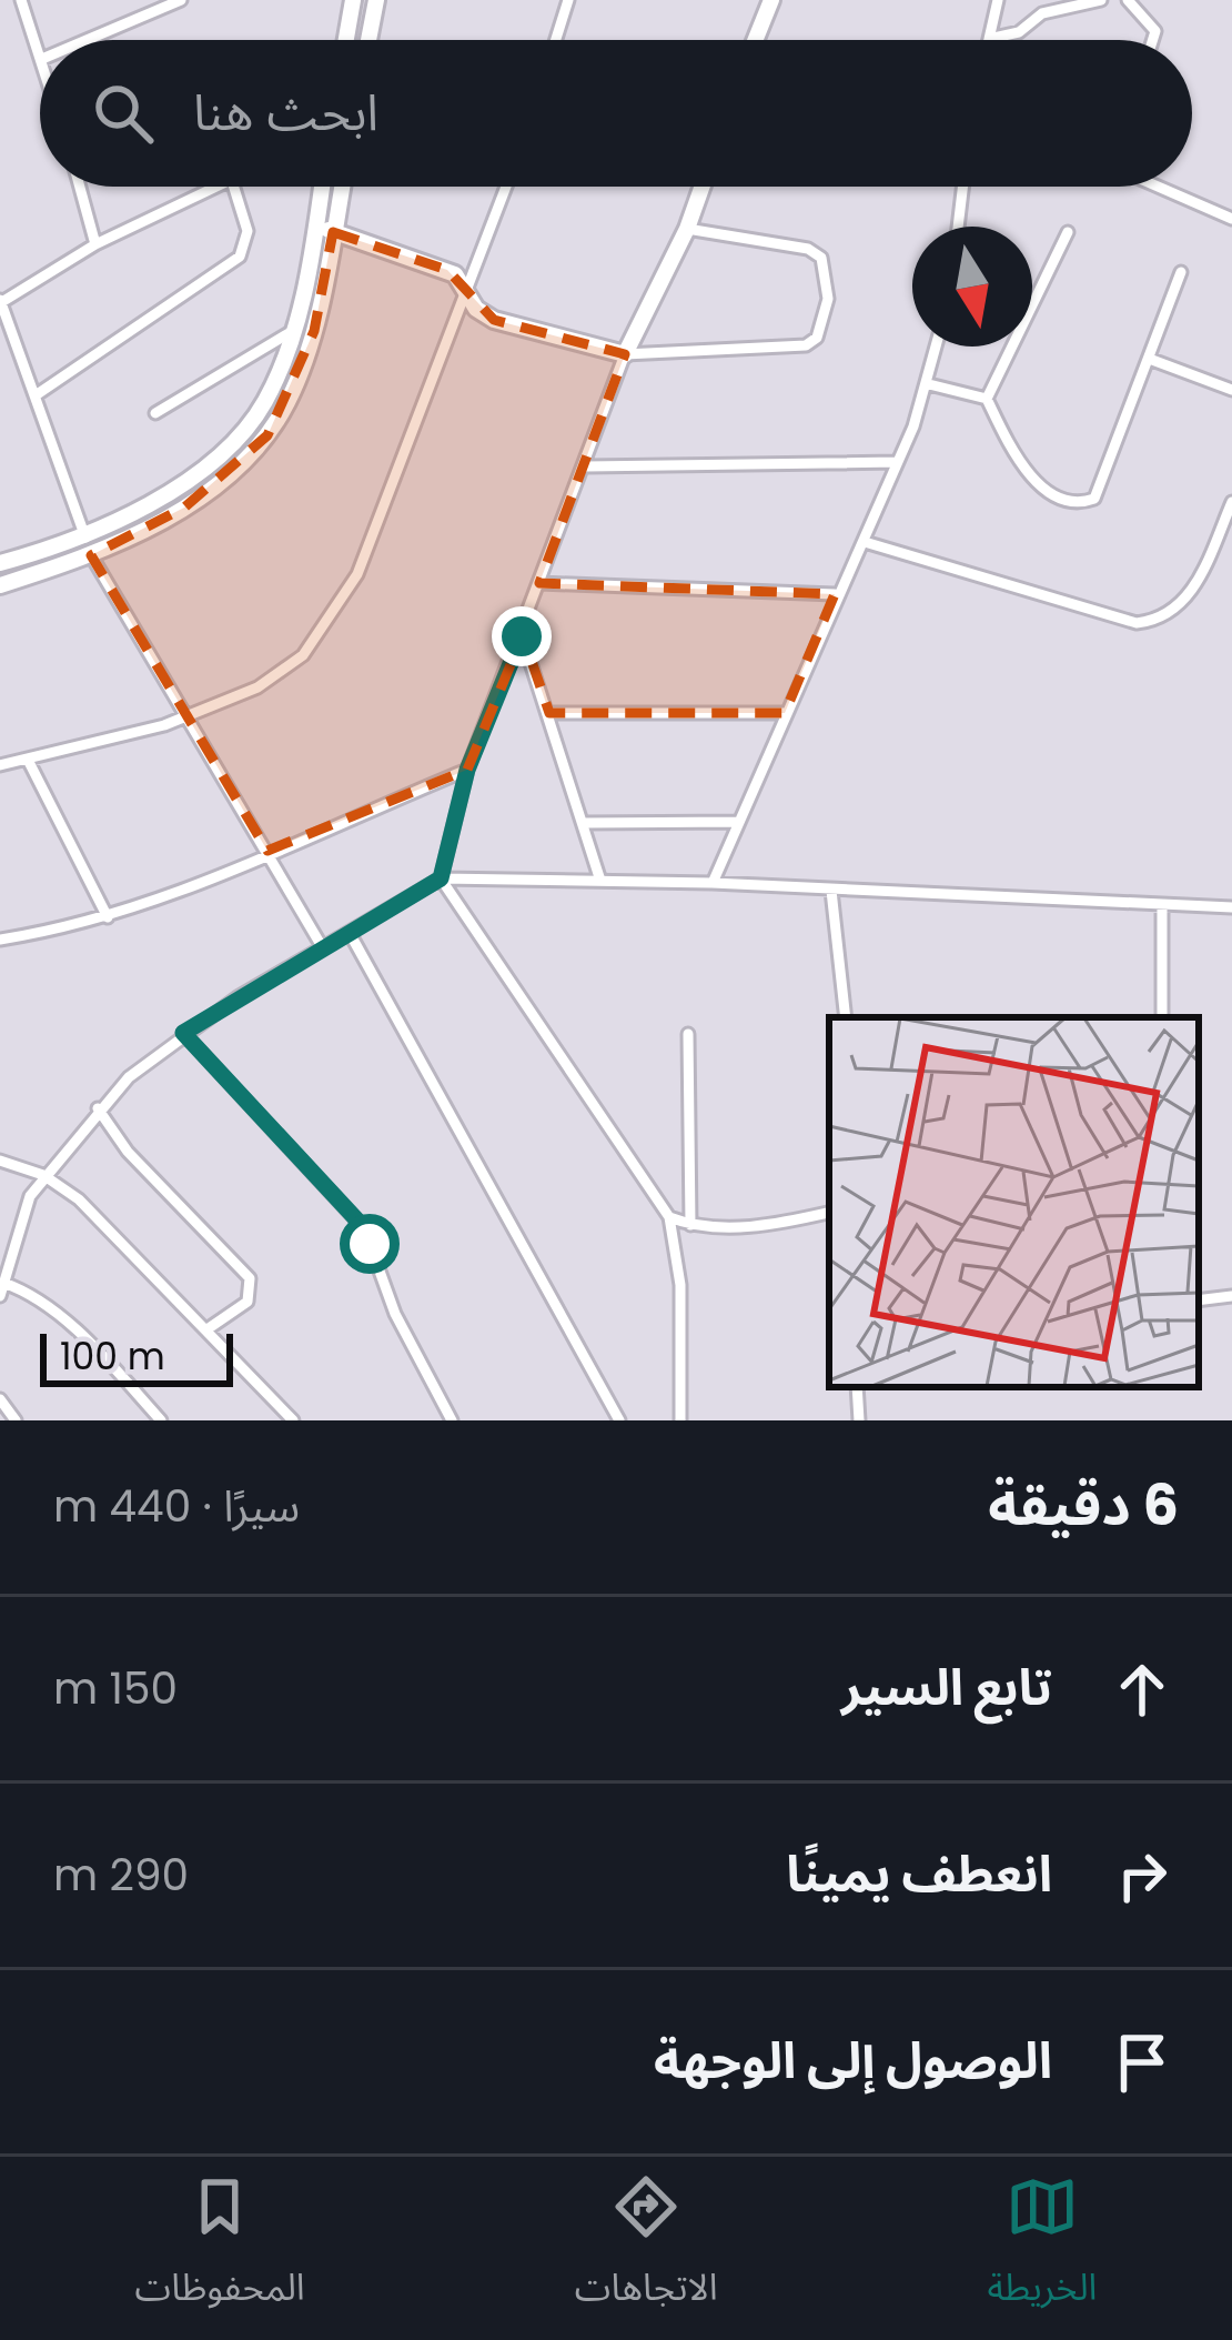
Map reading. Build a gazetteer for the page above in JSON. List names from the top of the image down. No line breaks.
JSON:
{"scale_bar":"100 m","north":"bottom","page":{"search":"ابحث هنا","scale":"100 m","heading":["6 دقيقة","سيرًا · 440 m"],"list":[["تابع السير","150 m"],["انعطف يمينًا","290 m"],"الوصول إلى الوجهة"],"nav":["الخريطة","الاتجاهات","المحفوظات"]}}
